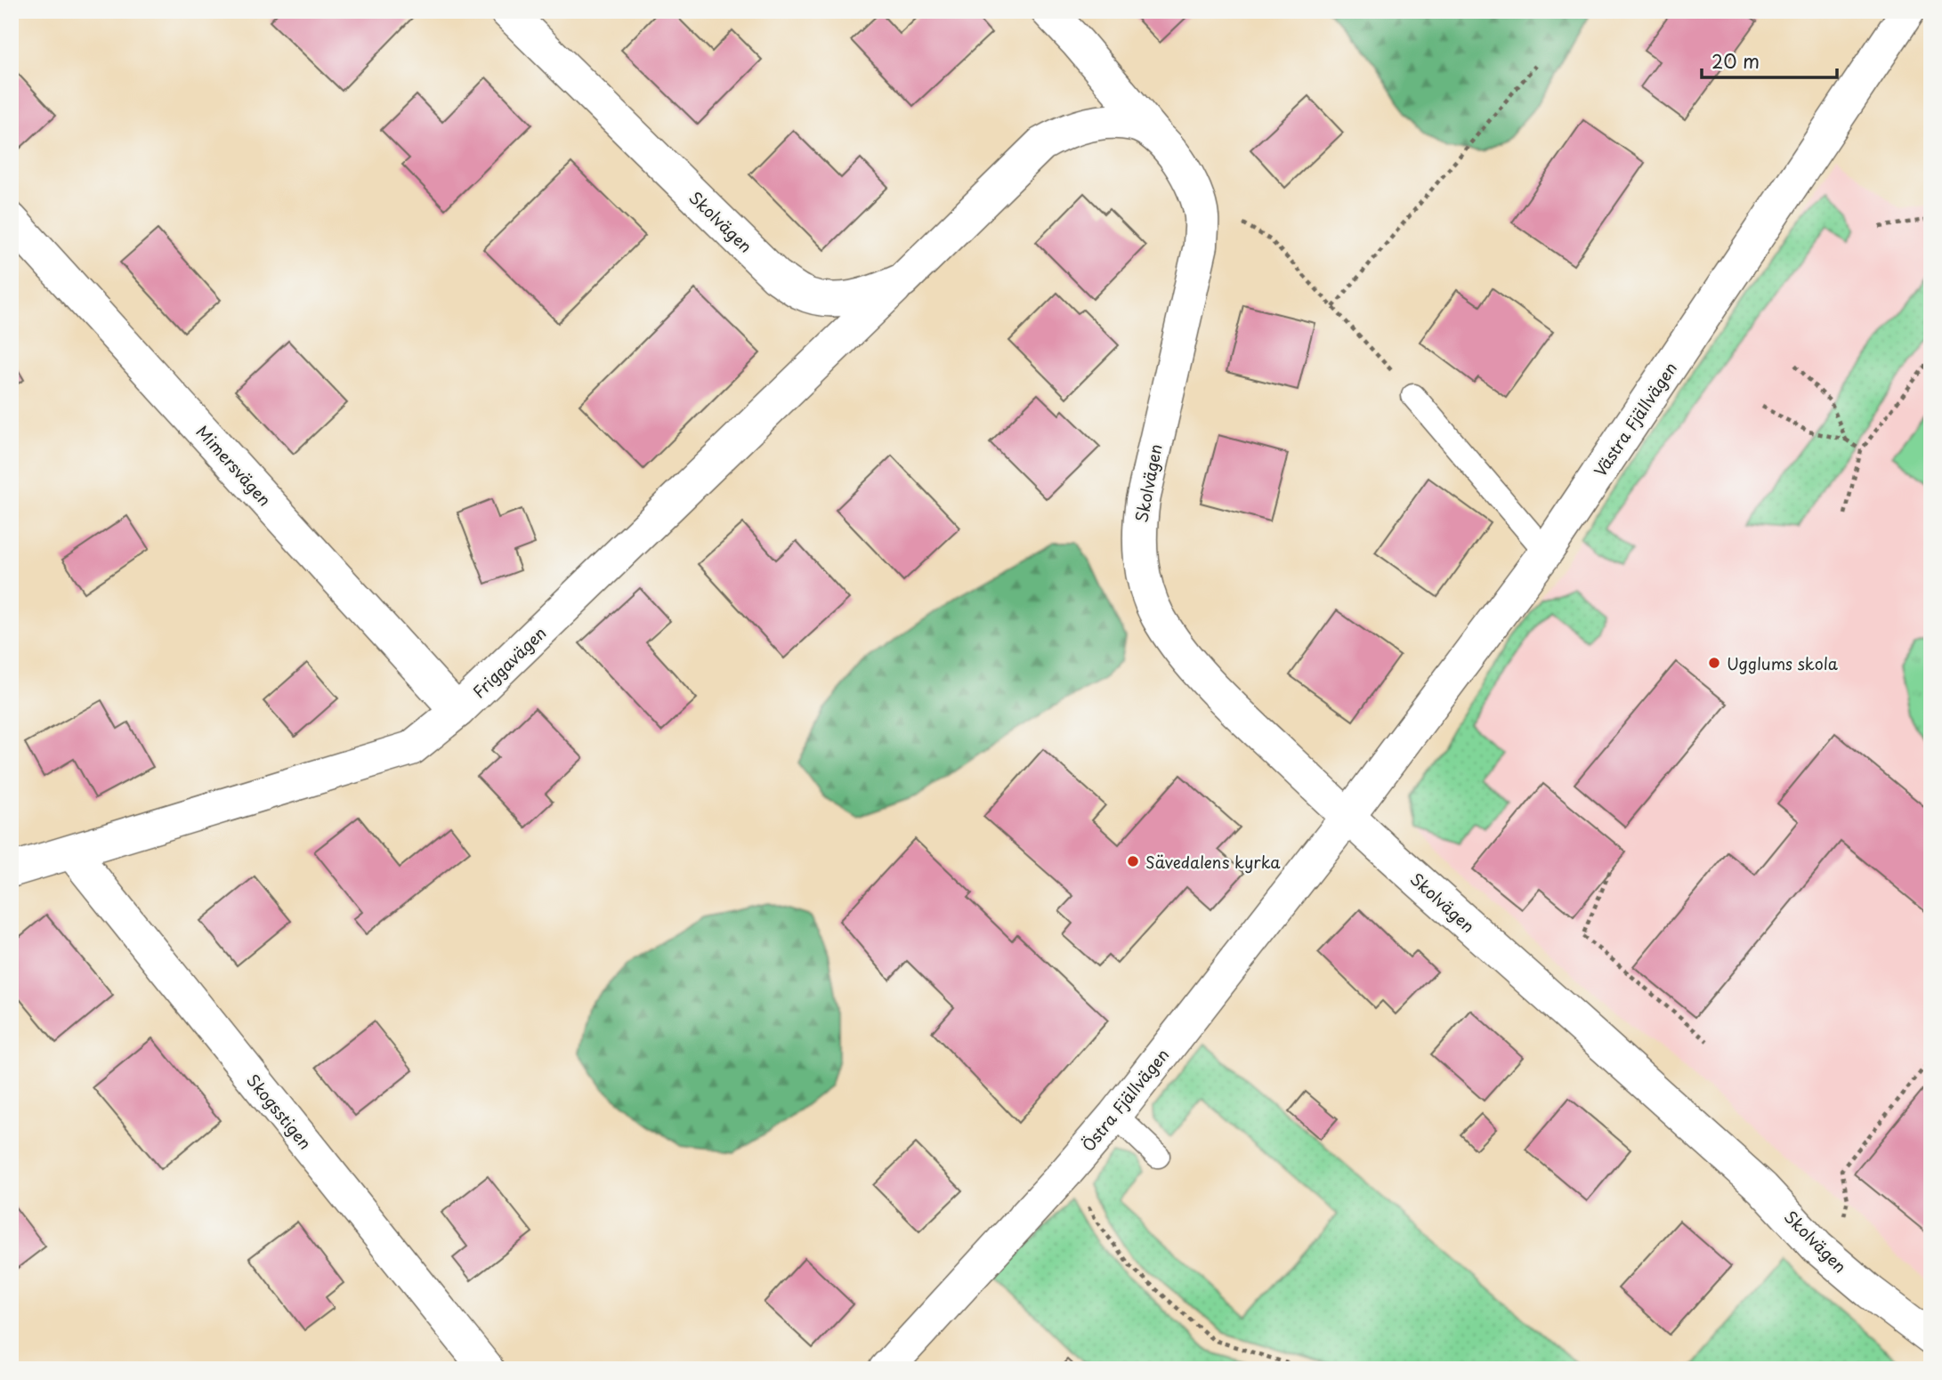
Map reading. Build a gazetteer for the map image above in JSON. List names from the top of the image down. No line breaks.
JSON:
{"streets":{"street":["Skolvägen","Västra Fjällvägen","Mimersvägen","Friggavägen","Östra Fjällvägen","Skogsstigen"]},"crossings":[["Skolvägen","Västra Fjällvägen"],["Skolvägen","Friggavägen"],["Skolvägen","Östra Fjällvägen"],["Västra Fjällvägen","Östra Fjällvägen"],["Mimersvägen","Friggavägen"],["Friggavägen","Skogsstigen"]],"places":["Ugglums skola","Sävedalens kyrka"],"scale_bar":"20 m"}
